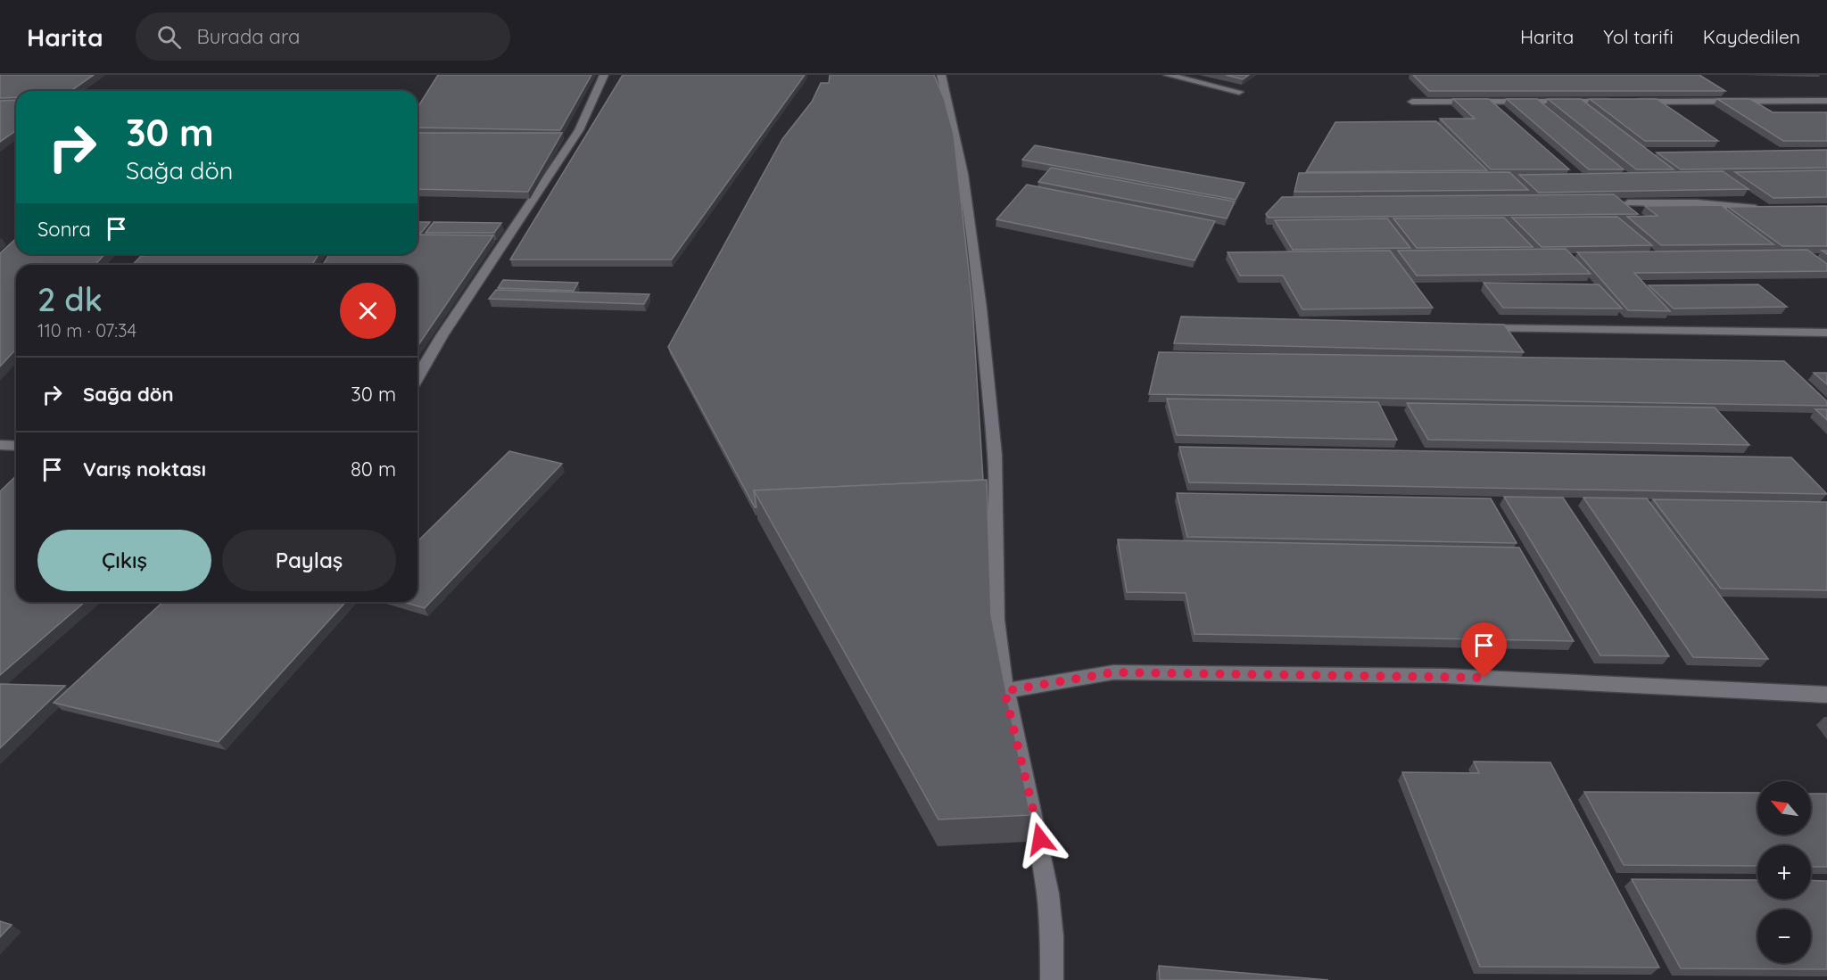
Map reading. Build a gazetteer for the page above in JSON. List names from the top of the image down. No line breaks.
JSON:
{"north":"top left","page":{"header":"Harita","search":"Burada ara","nav":["Harita","Yol tarifi","Kaydedilen"],"turn":["30 m","Sağa dön"],"then":"Sonra","heading":["2 dk","110 m · 07:34"],"list":[{"name":"Sağa dön","value":"30 m"},{"name":"Varış noktası","value":"80 m"}],"buttons":["Çıkış","Paylaş"],"map_buttons":["+","−"]}}
